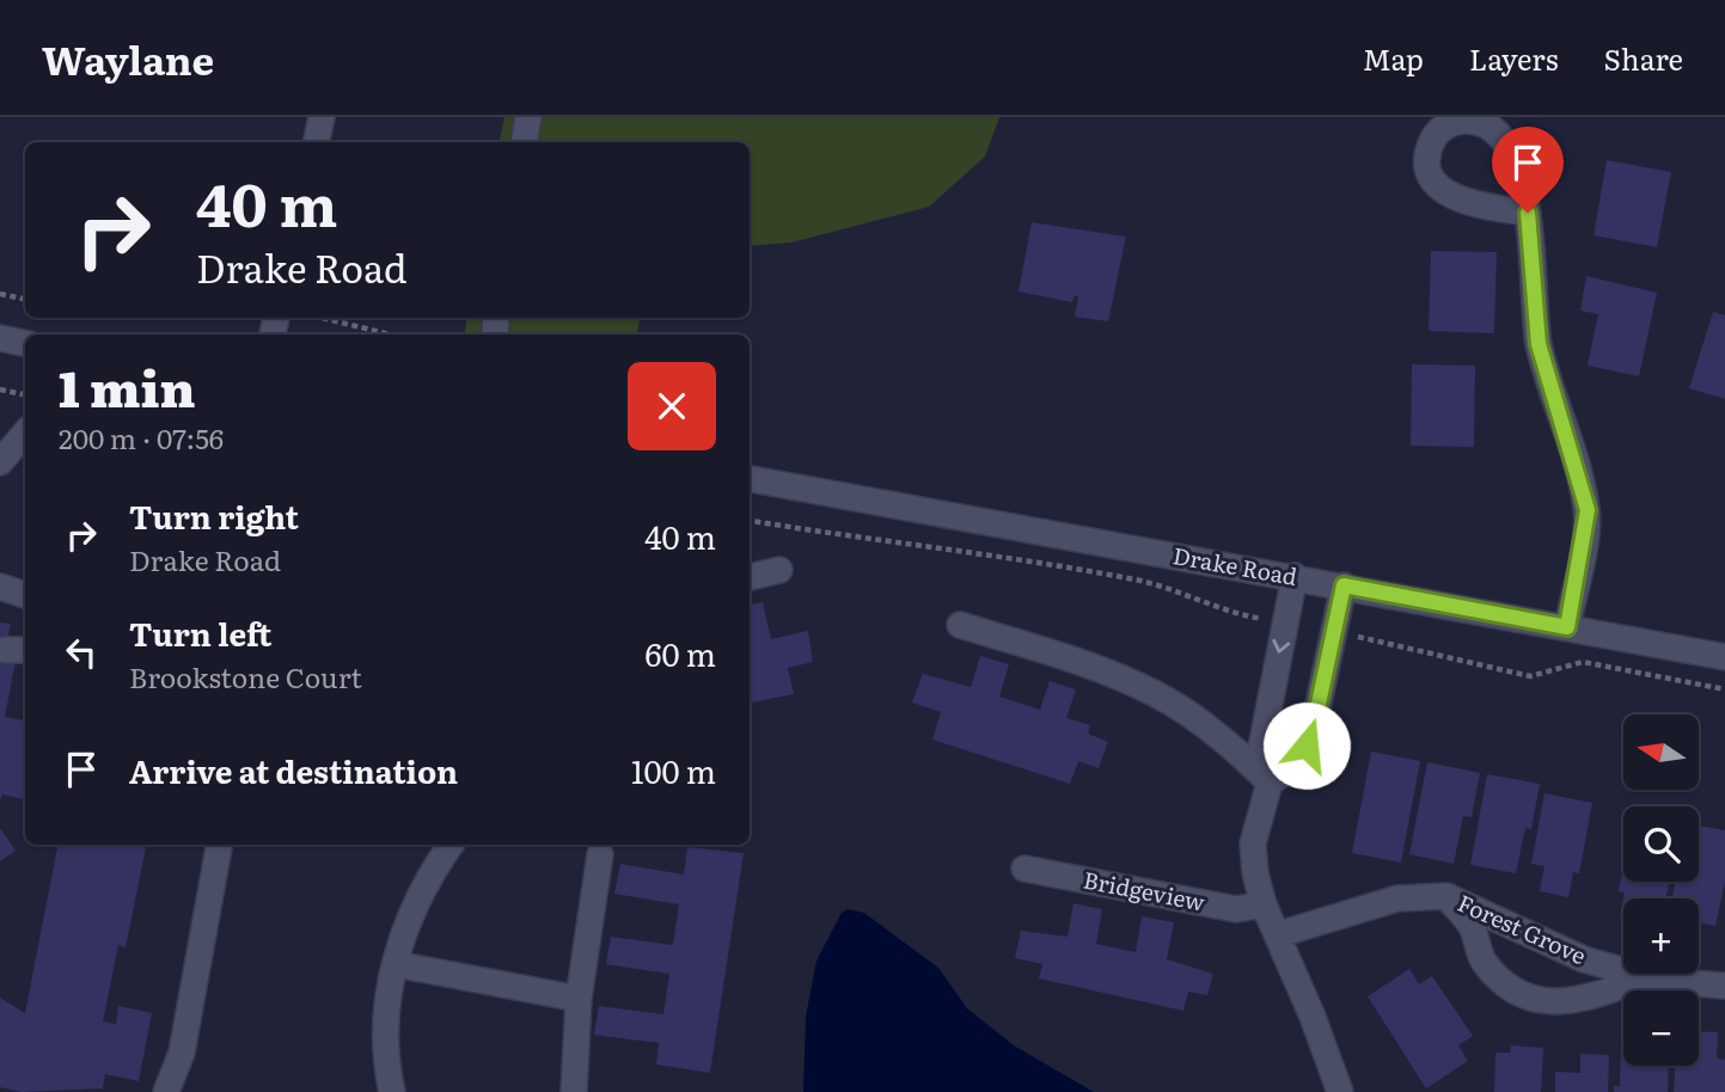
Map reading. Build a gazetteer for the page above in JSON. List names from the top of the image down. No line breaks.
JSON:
{"streets":{"street":["Drake Road","Bridgeview","Forest Grove"]},"north":"left","page":{"header":"Waylane","nav":["Map","Layers","Share"],"turn":["40 m","Drake Road"],"heading":["1 min","200 m · 07:56"],"list":[{"name":"Turn right","note":"Drake Road","value":"40 m"},{"name":"Turn left","note":"Brookstone Court","value":"60 m"},{"name":"Arrive at destination","value":"100 m"}],"map_buttons":["+","−"]}}
